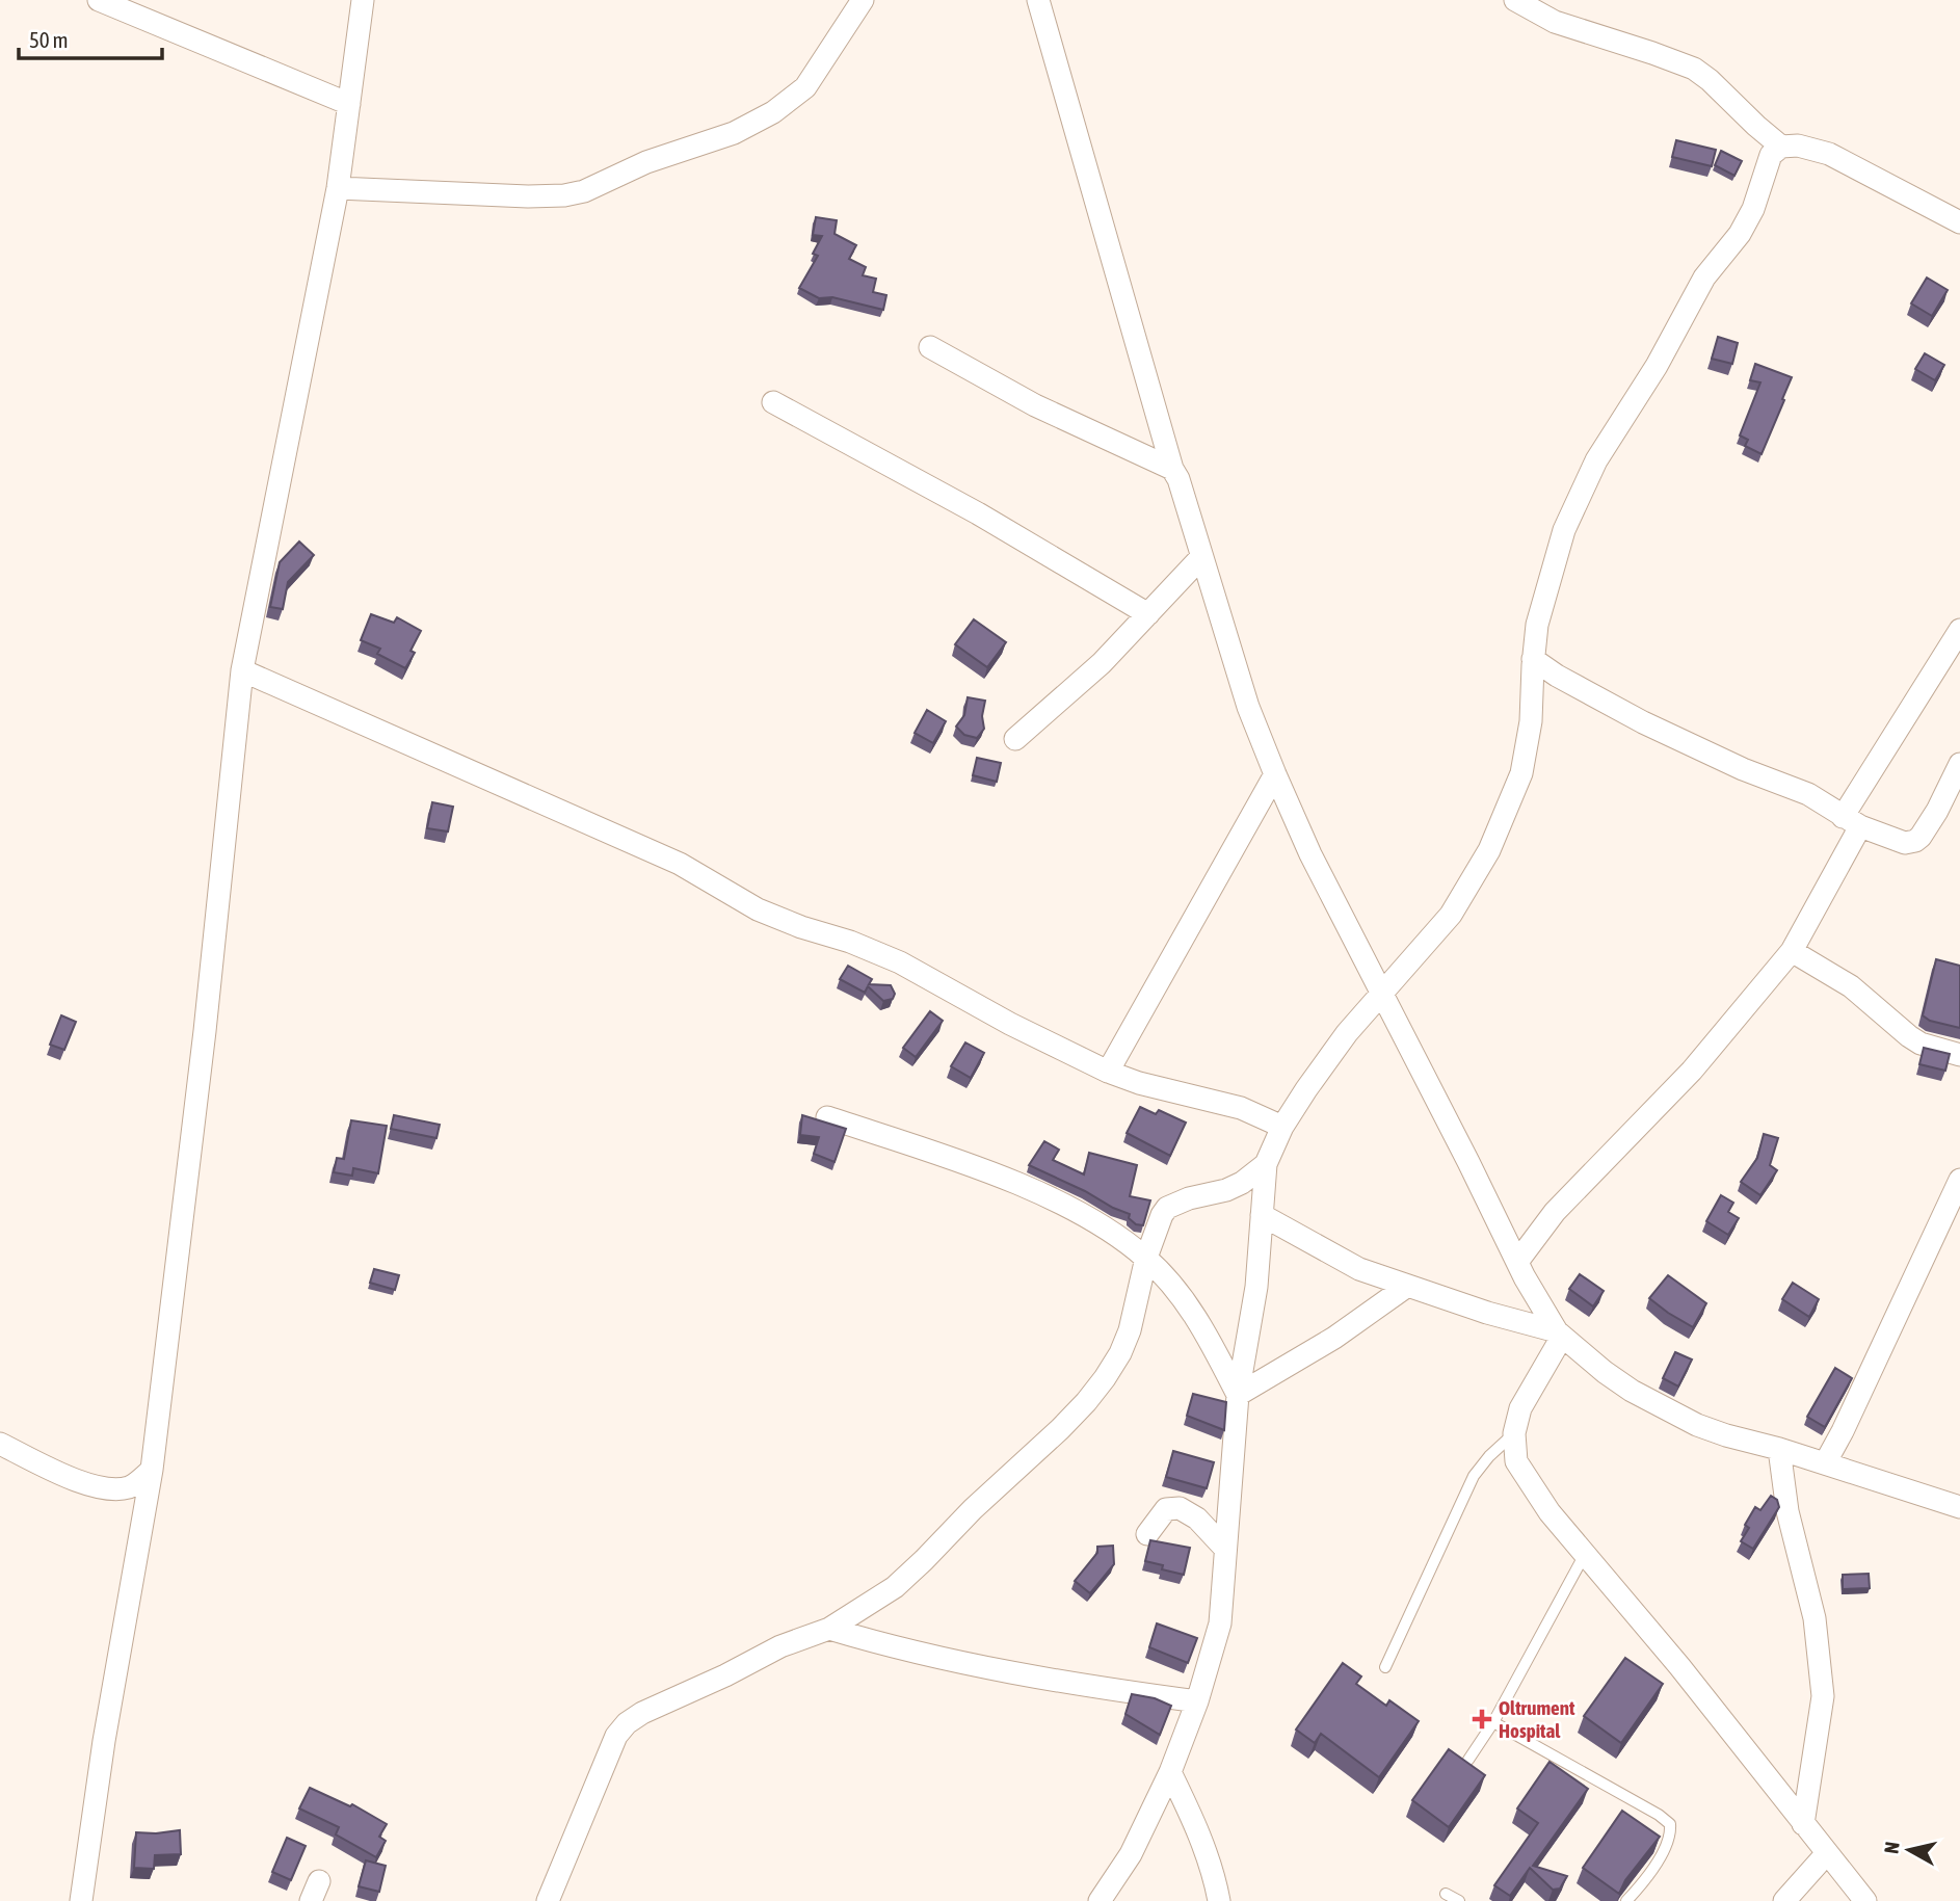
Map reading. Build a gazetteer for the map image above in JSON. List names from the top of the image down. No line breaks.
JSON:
{"places":{"health":["Oltrument Hospital"]},"scale_bar":"50 m","north":"left"}
